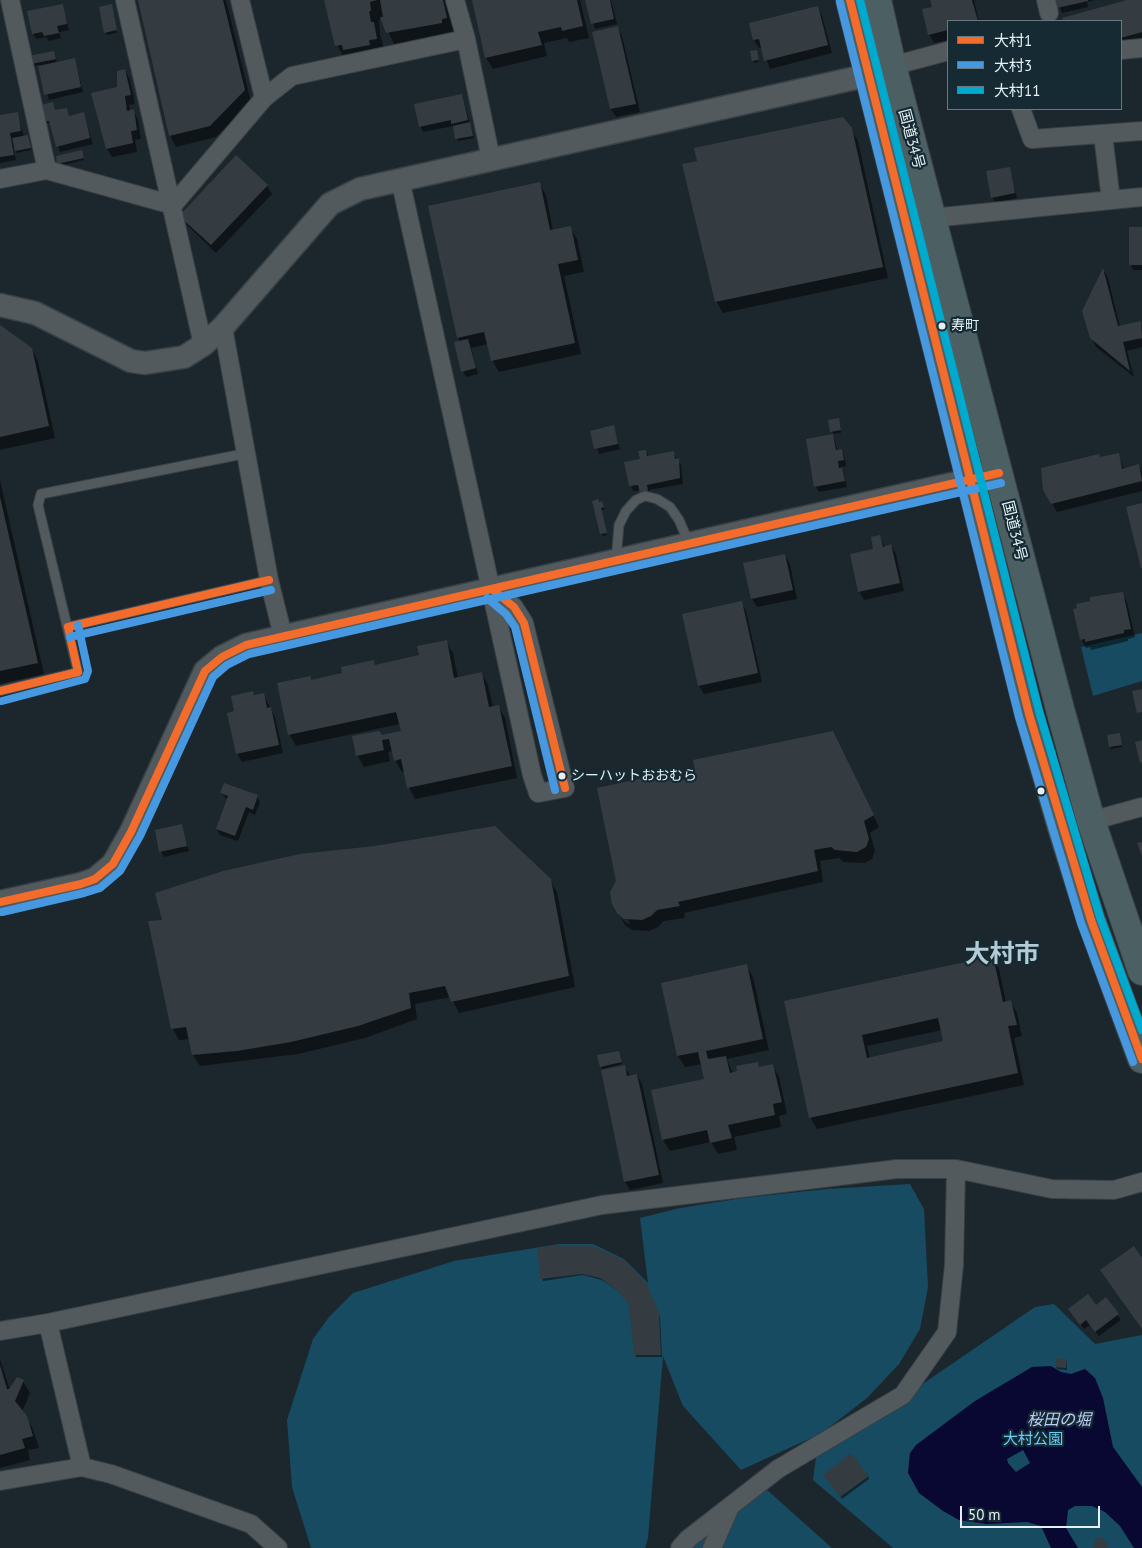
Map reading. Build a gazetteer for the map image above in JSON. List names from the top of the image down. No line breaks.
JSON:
{"streets":{"highway":["国道34号"]},"districts":["大村市"],"water":["桜田の堀"],"parks":["大村公園"],"places":["寿町","シーハットおおむら"],"lines":["transit line 大村1","transit line 大村11","transit line 大村3"],"legend":["大村1","大村3","大村11"],"scale_bar":"50 m"}
